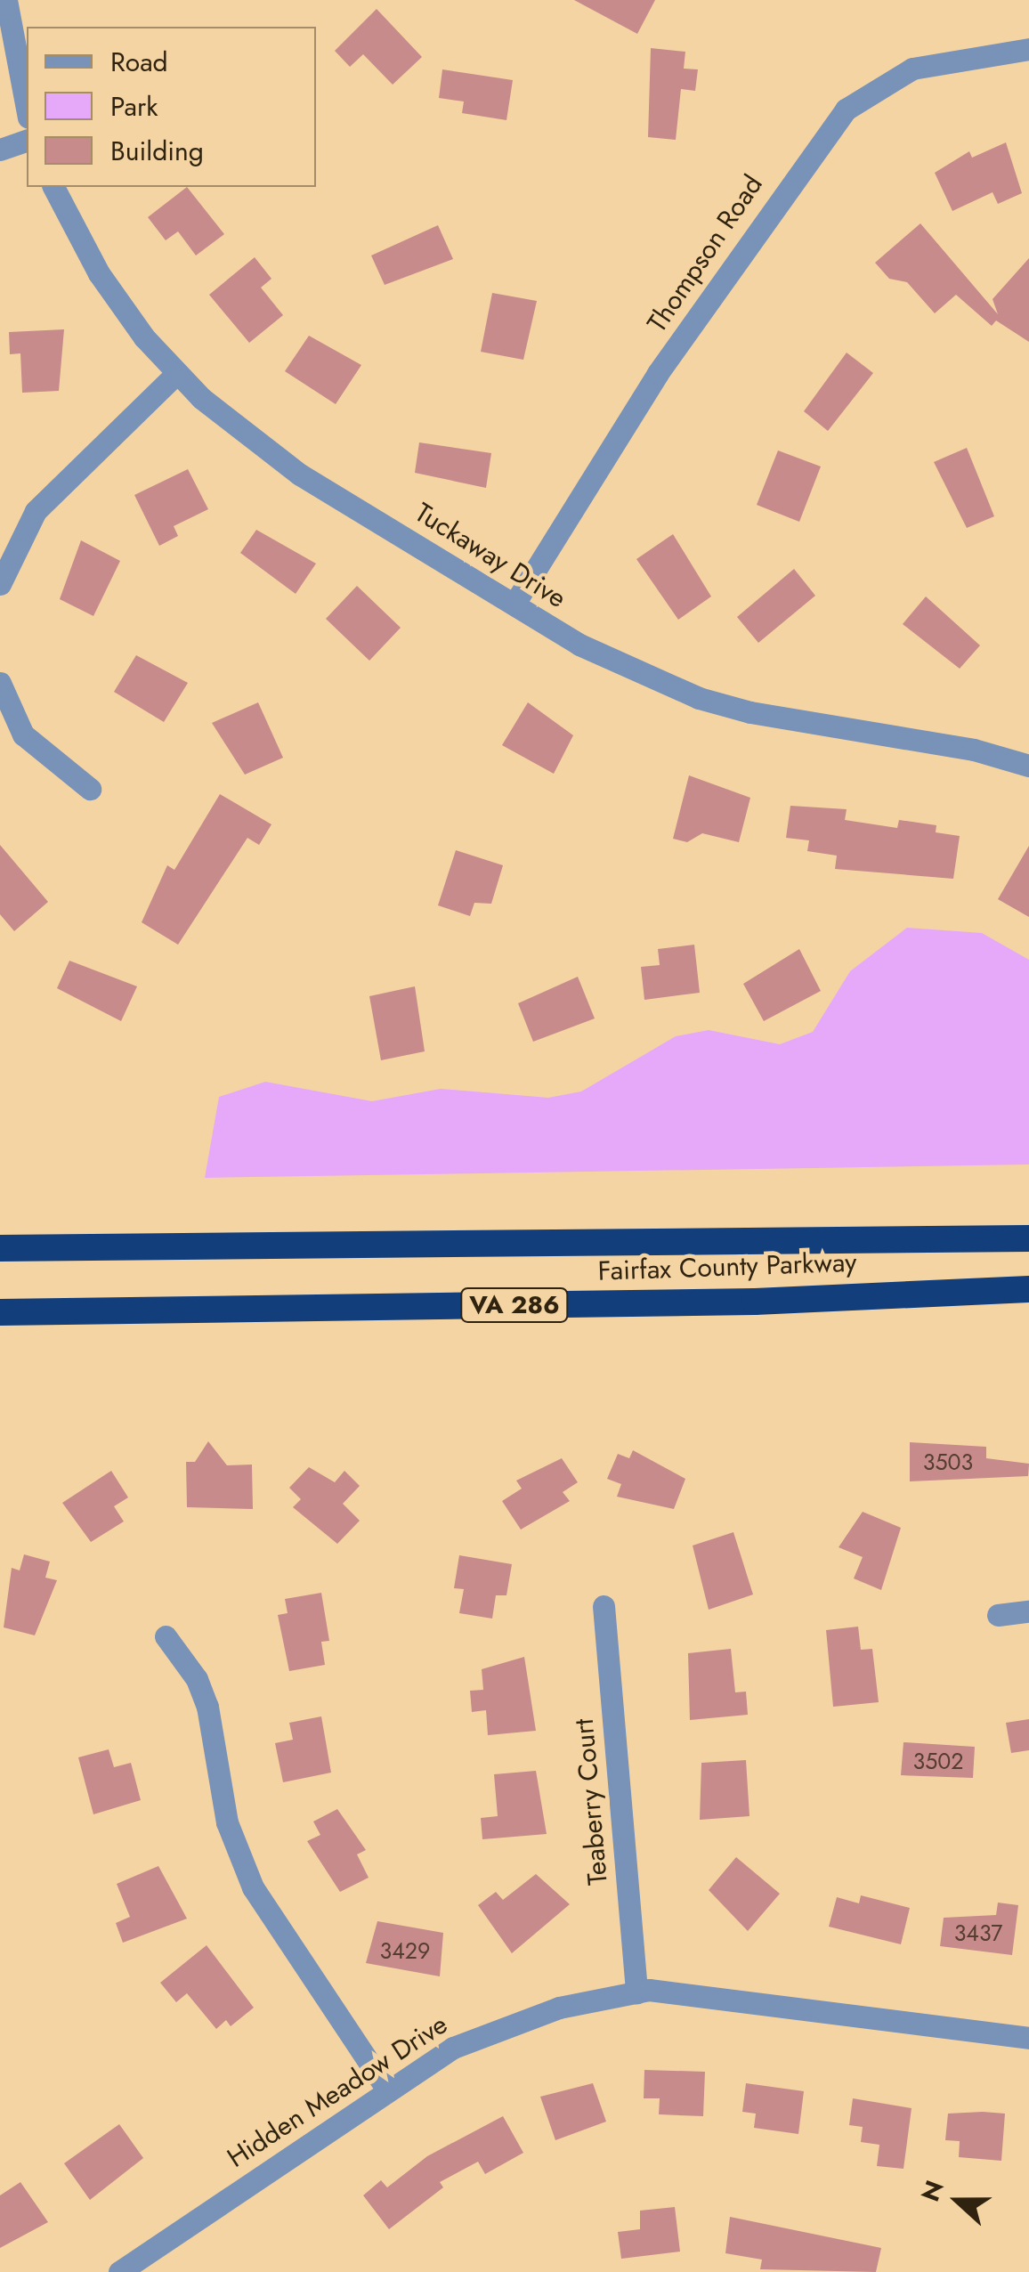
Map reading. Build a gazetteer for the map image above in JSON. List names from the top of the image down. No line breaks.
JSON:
{"streets":{"highway":["Fairfax County Parkway","VA 286"],"street":["Thompson Road","Tuckaway Drive","Teaberry Court","Hidden Meadow Drive"]},"crossings":[["Thompson Road","Tuckaway Drive"],["Teaberry Court","Hidden Meadow Drive"]],"house_numbers":["3503","3502","3437","3429"],"legend":["Road","Park","Building"],"north":"left"}
